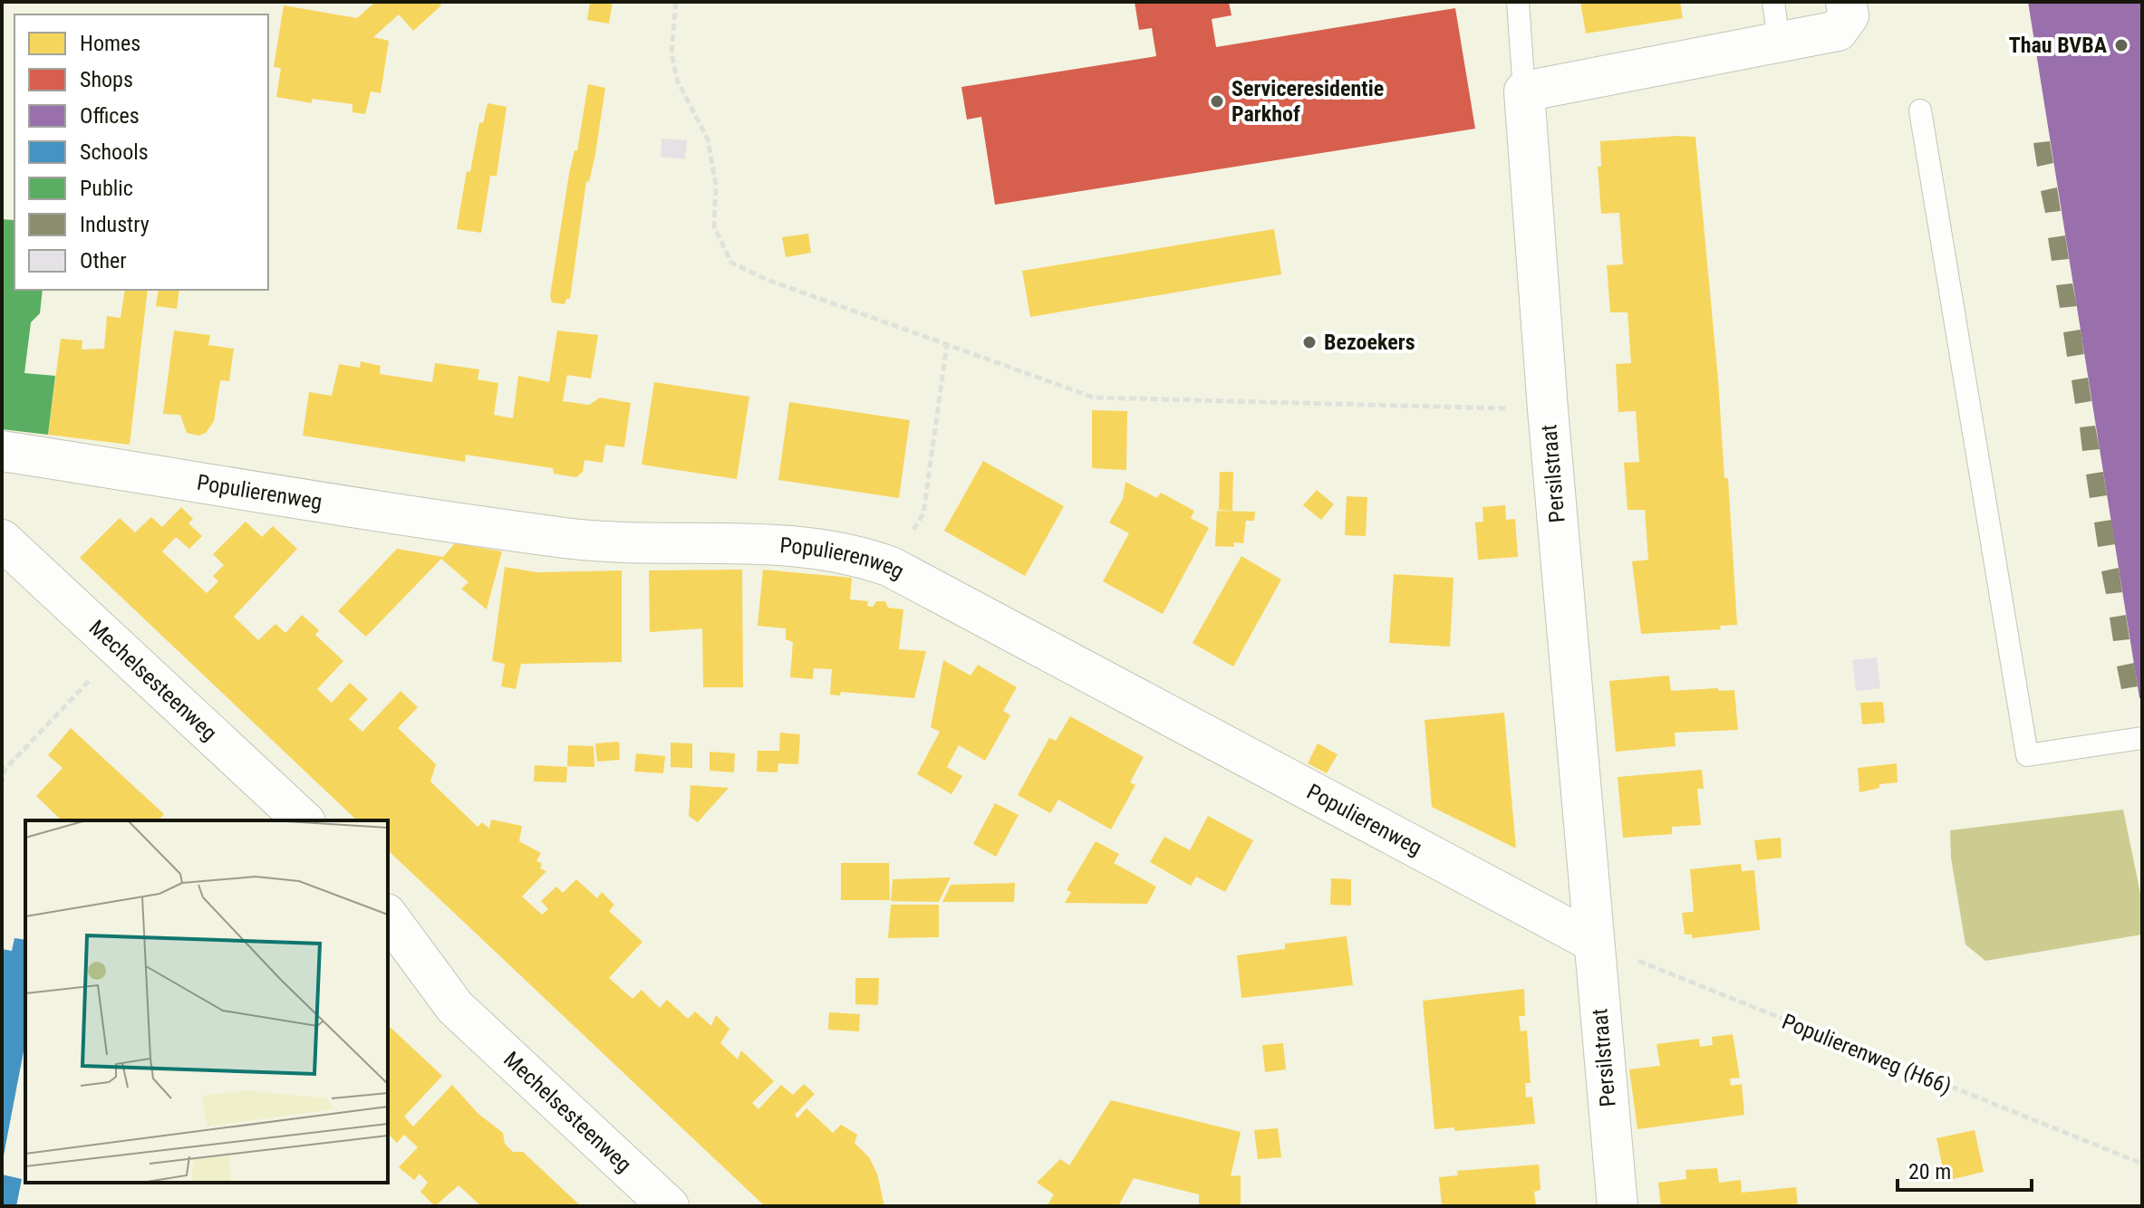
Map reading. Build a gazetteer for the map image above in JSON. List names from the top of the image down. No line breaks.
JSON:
{"streets":{"street":["Persilstraat","Populierenweg","Mechelsesteenweg"],"path":["Populierenweg (H66)"]},"crossings":[["Persilstraat","Populierenweg"],["Persilstraat","Populierenweg (H66)"],["Populierenweg","Populierenweg (H66)"]],"places":["Thau BVBA","Serviceresidentie Parkhof","Bezoekers"],"legend":["Homes","Shops","Offices","Schools","Public","Industry","Other"],"scale_bar":"20 m"}
